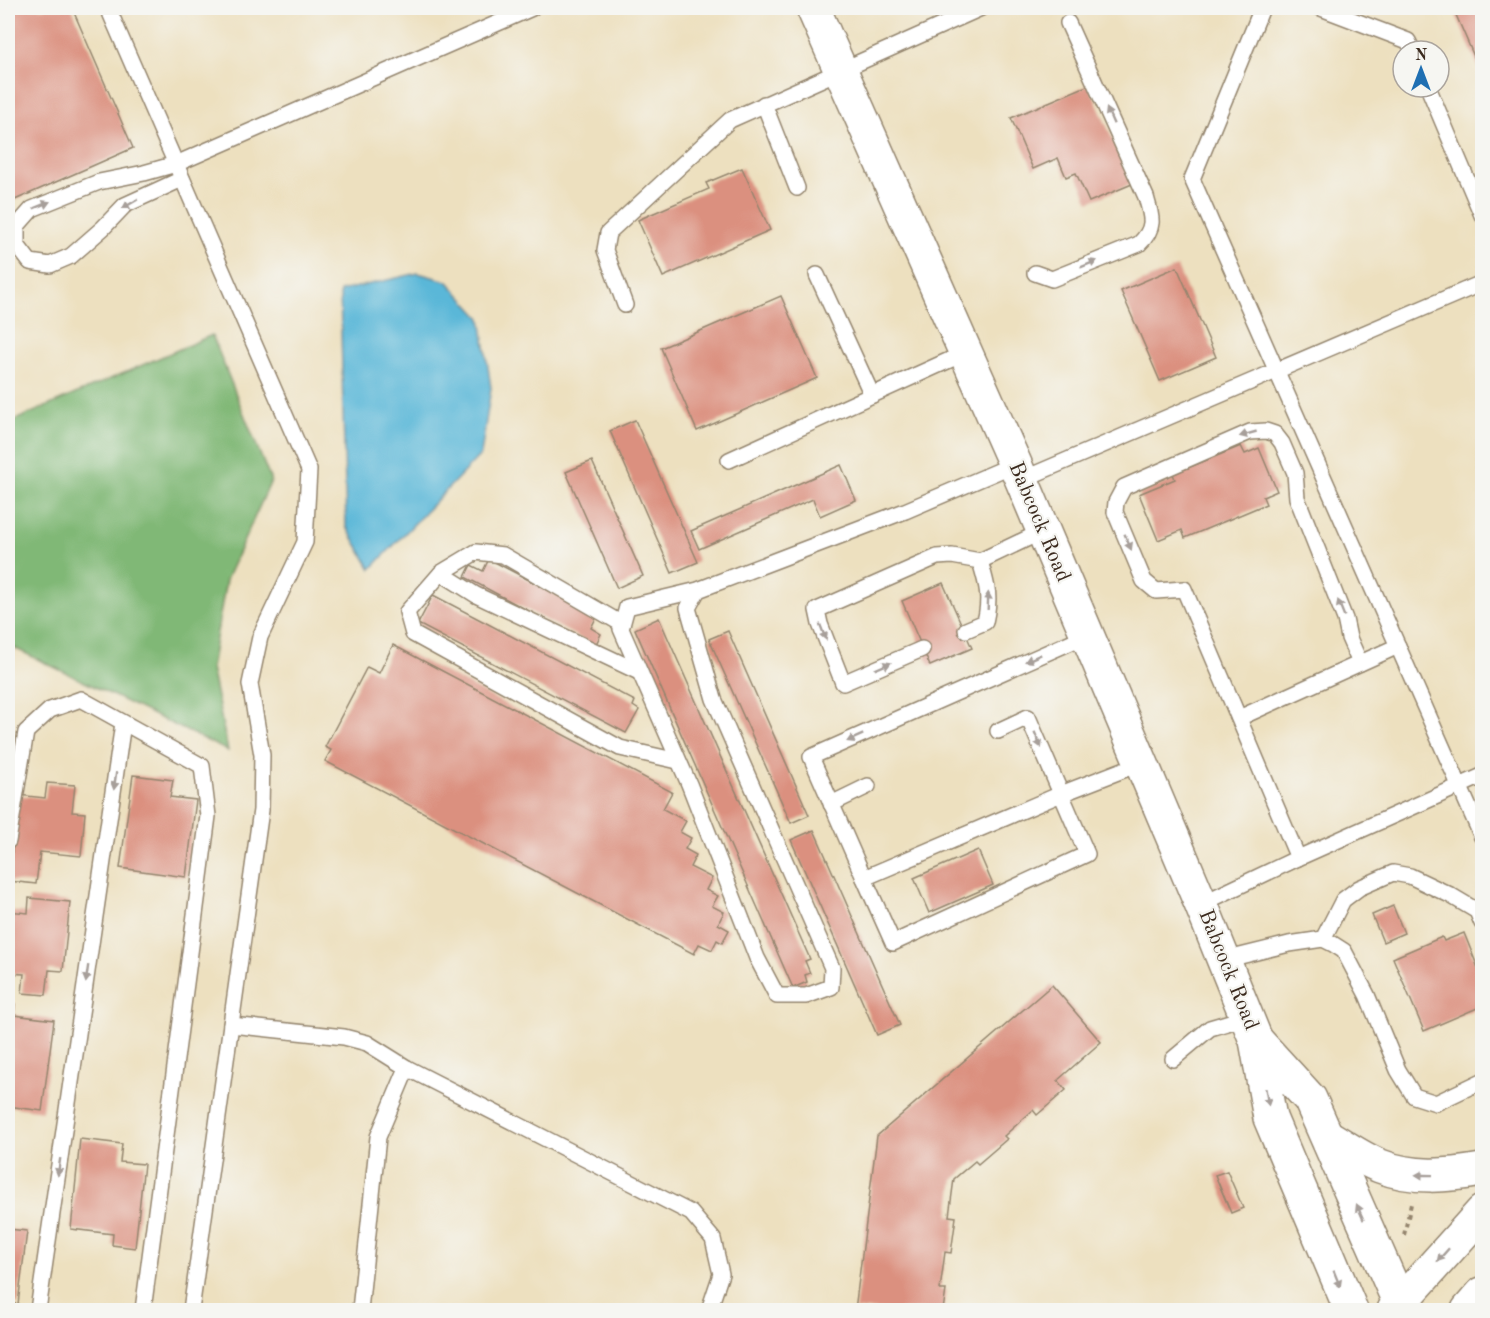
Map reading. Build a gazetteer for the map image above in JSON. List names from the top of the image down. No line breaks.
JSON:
{"streets":{"main road":["Babcock Road"]},"north":"top"}
